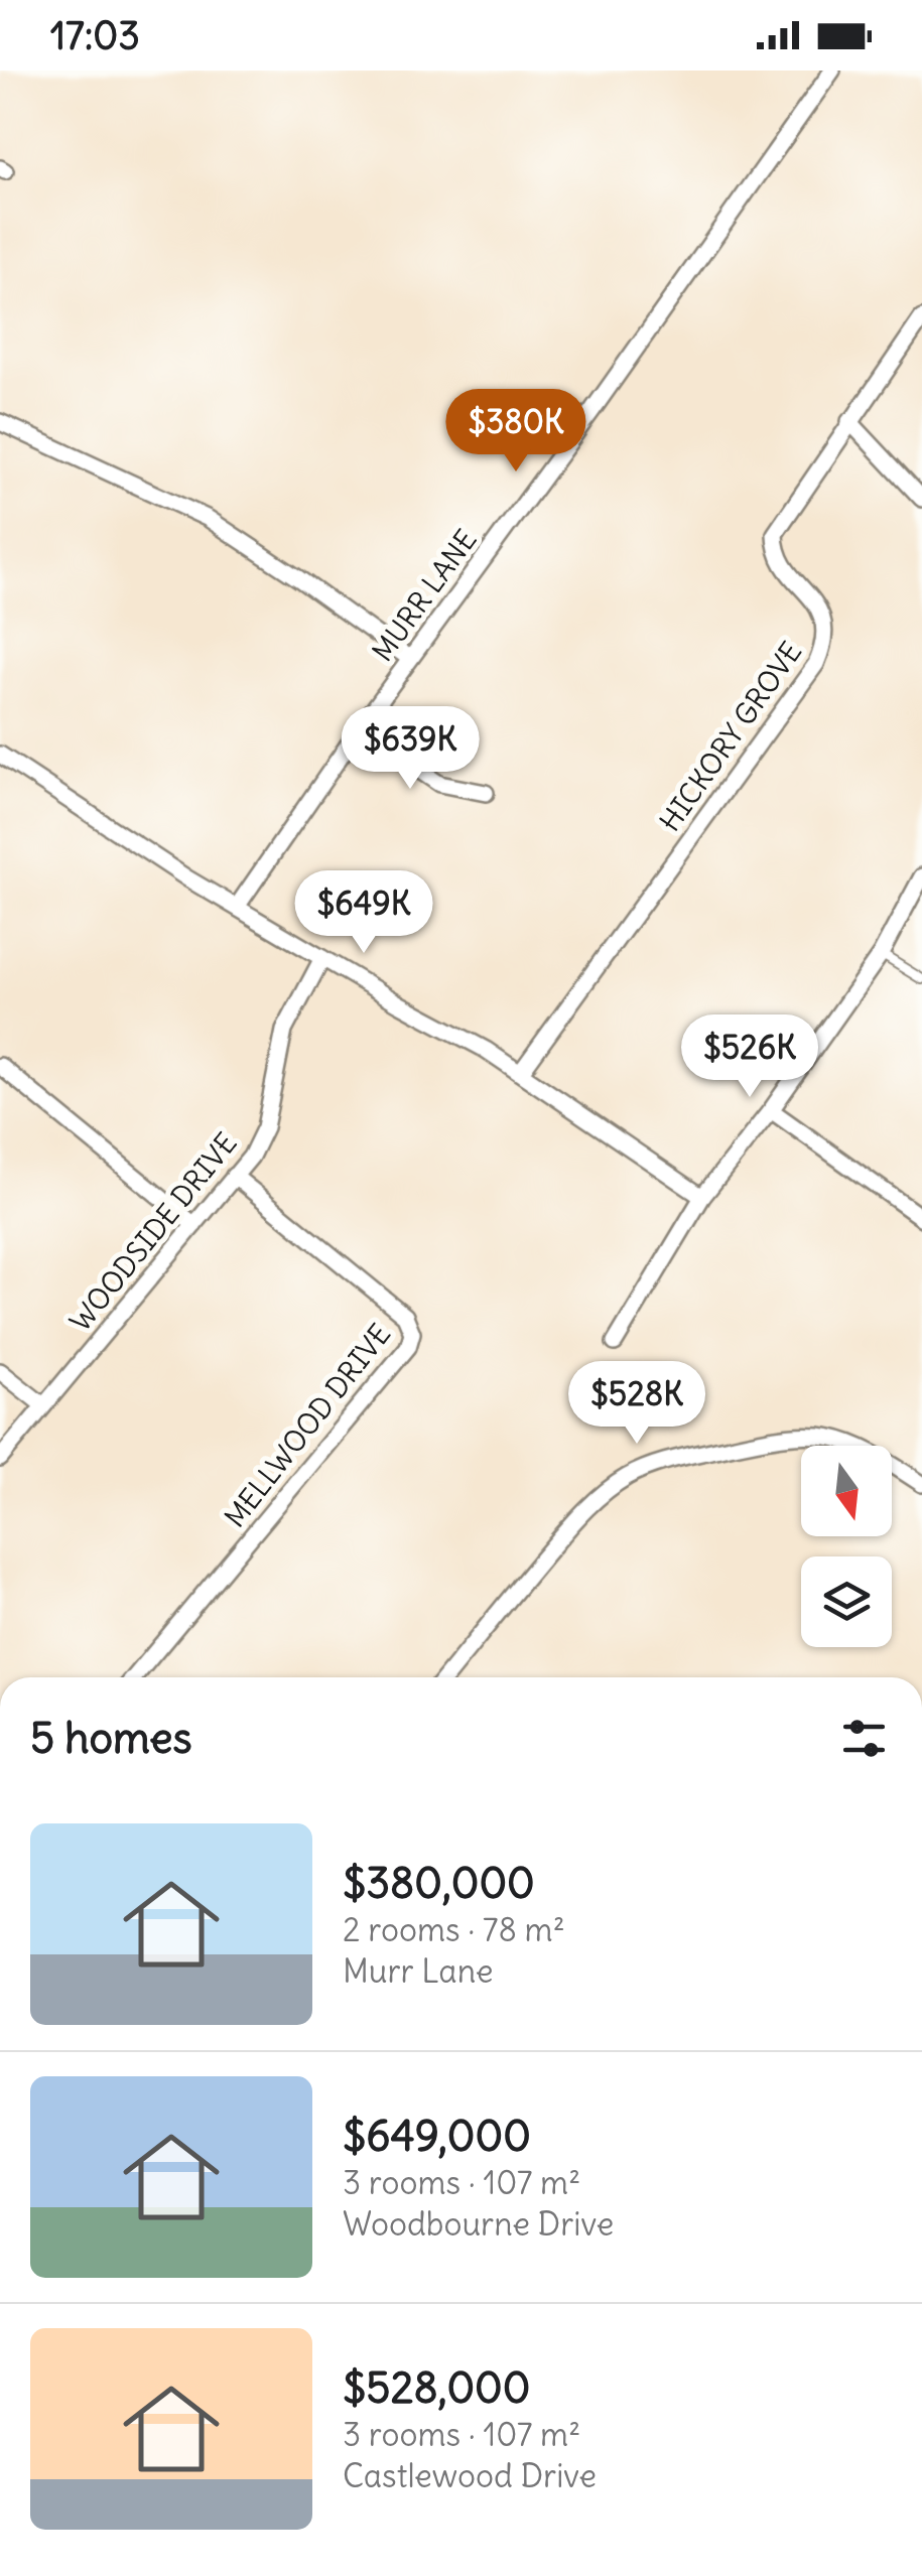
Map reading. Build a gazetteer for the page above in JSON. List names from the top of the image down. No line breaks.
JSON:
{"streets":{"street":["MURR LANE","HICKORY GROVE","WOODSIDE DRIVE","MELLWOOD DRIVE"]},"crossings":[["WOODSIDE DRIVE","MELLWOOD DRIVE"]],"north":"bottom","page":{"status":"17:03","price":["$380K","$639K","$649K","$526K","$528K"],"heading":"5 homes","list":[{"name":"$380,000","note":"2 rooms · 78 m² · Murr Lane"},{"name":"$649,000","note":"3 rooms · 107 m² · Woodbourne Drive"},{"name":"$528,000","note":"3 rooms · 107 m² · Castlewood Drive"}]}}
